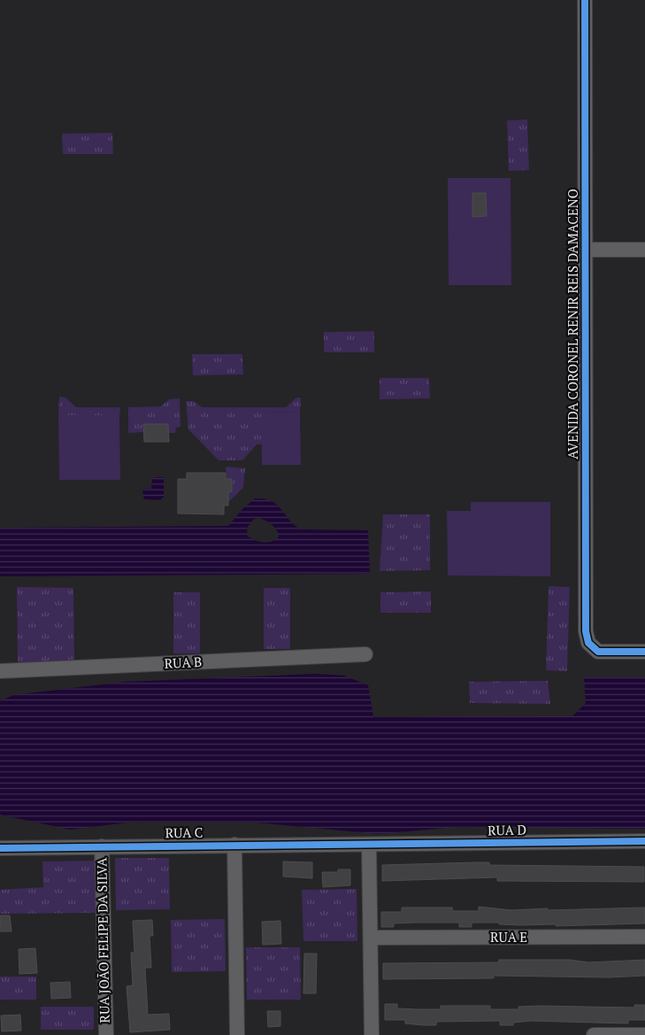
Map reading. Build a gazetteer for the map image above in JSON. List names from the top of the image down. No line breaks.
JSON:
{"streets":{"street":["AVENIDA CORONEL RENIR REIS DAMACENO","RUA B","RUA D","RUA C","RUA E","RUA JOÃO FELIPE DA SILVA"]},"crossings":[["RUA D","RUA C"],["RUA C","RUA JOÃO FELIPE DA SILVA"]]}
